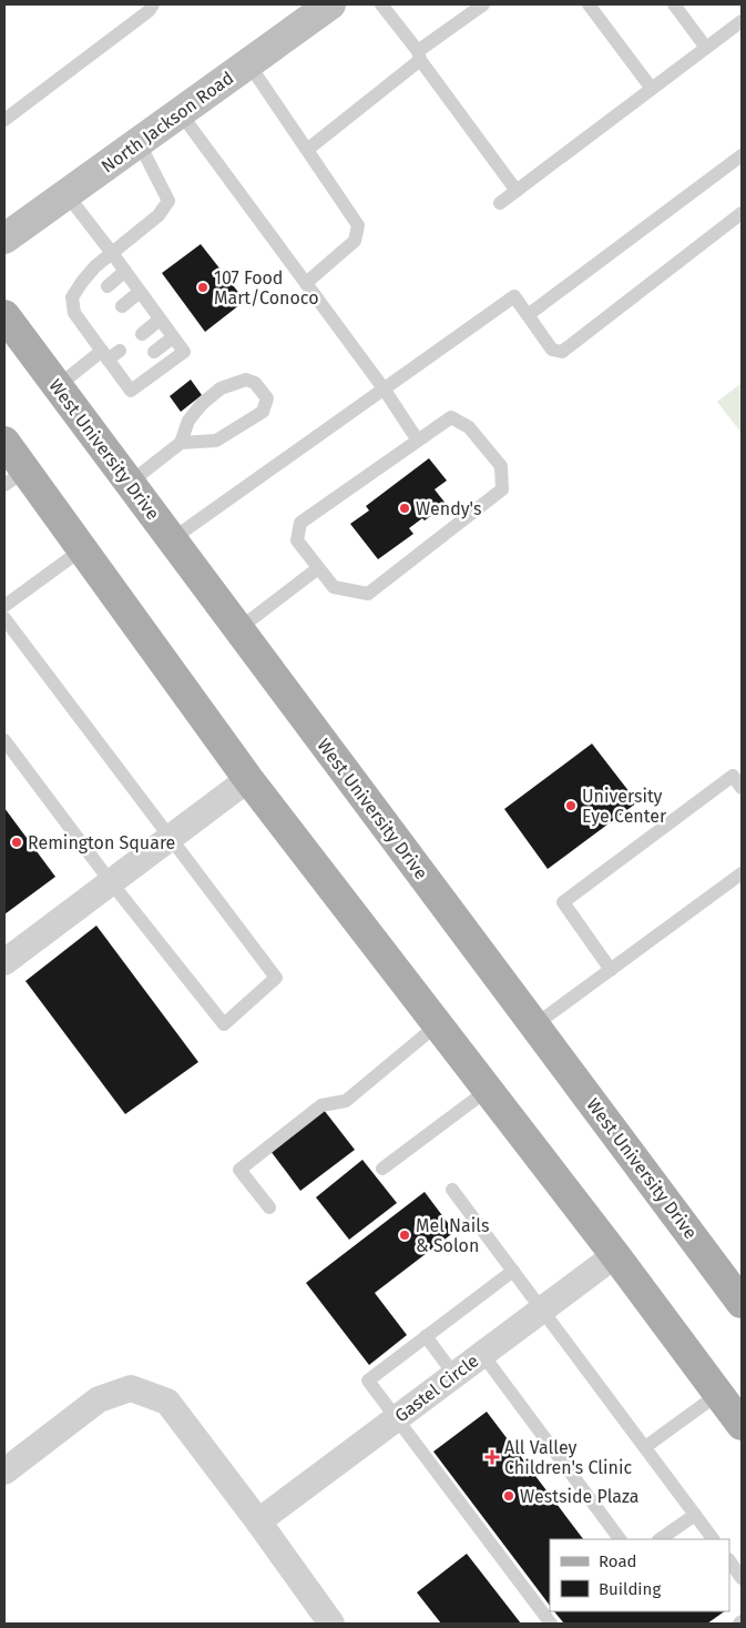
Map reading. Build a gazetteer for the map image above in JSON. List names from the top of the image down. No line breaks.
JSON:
{"streets":{"main road":["North Jackson Road","West University Drive"],"street":["Gastel Circle"]},"places":{"other":["107 Food Mart/Conoco","Wendy's","University Eye Center","Remington Square","Mel Nails & Solon","Westside Plaza"],"health":["All Valley Children's Clinic"]},"legend":["Road","Building"]}
